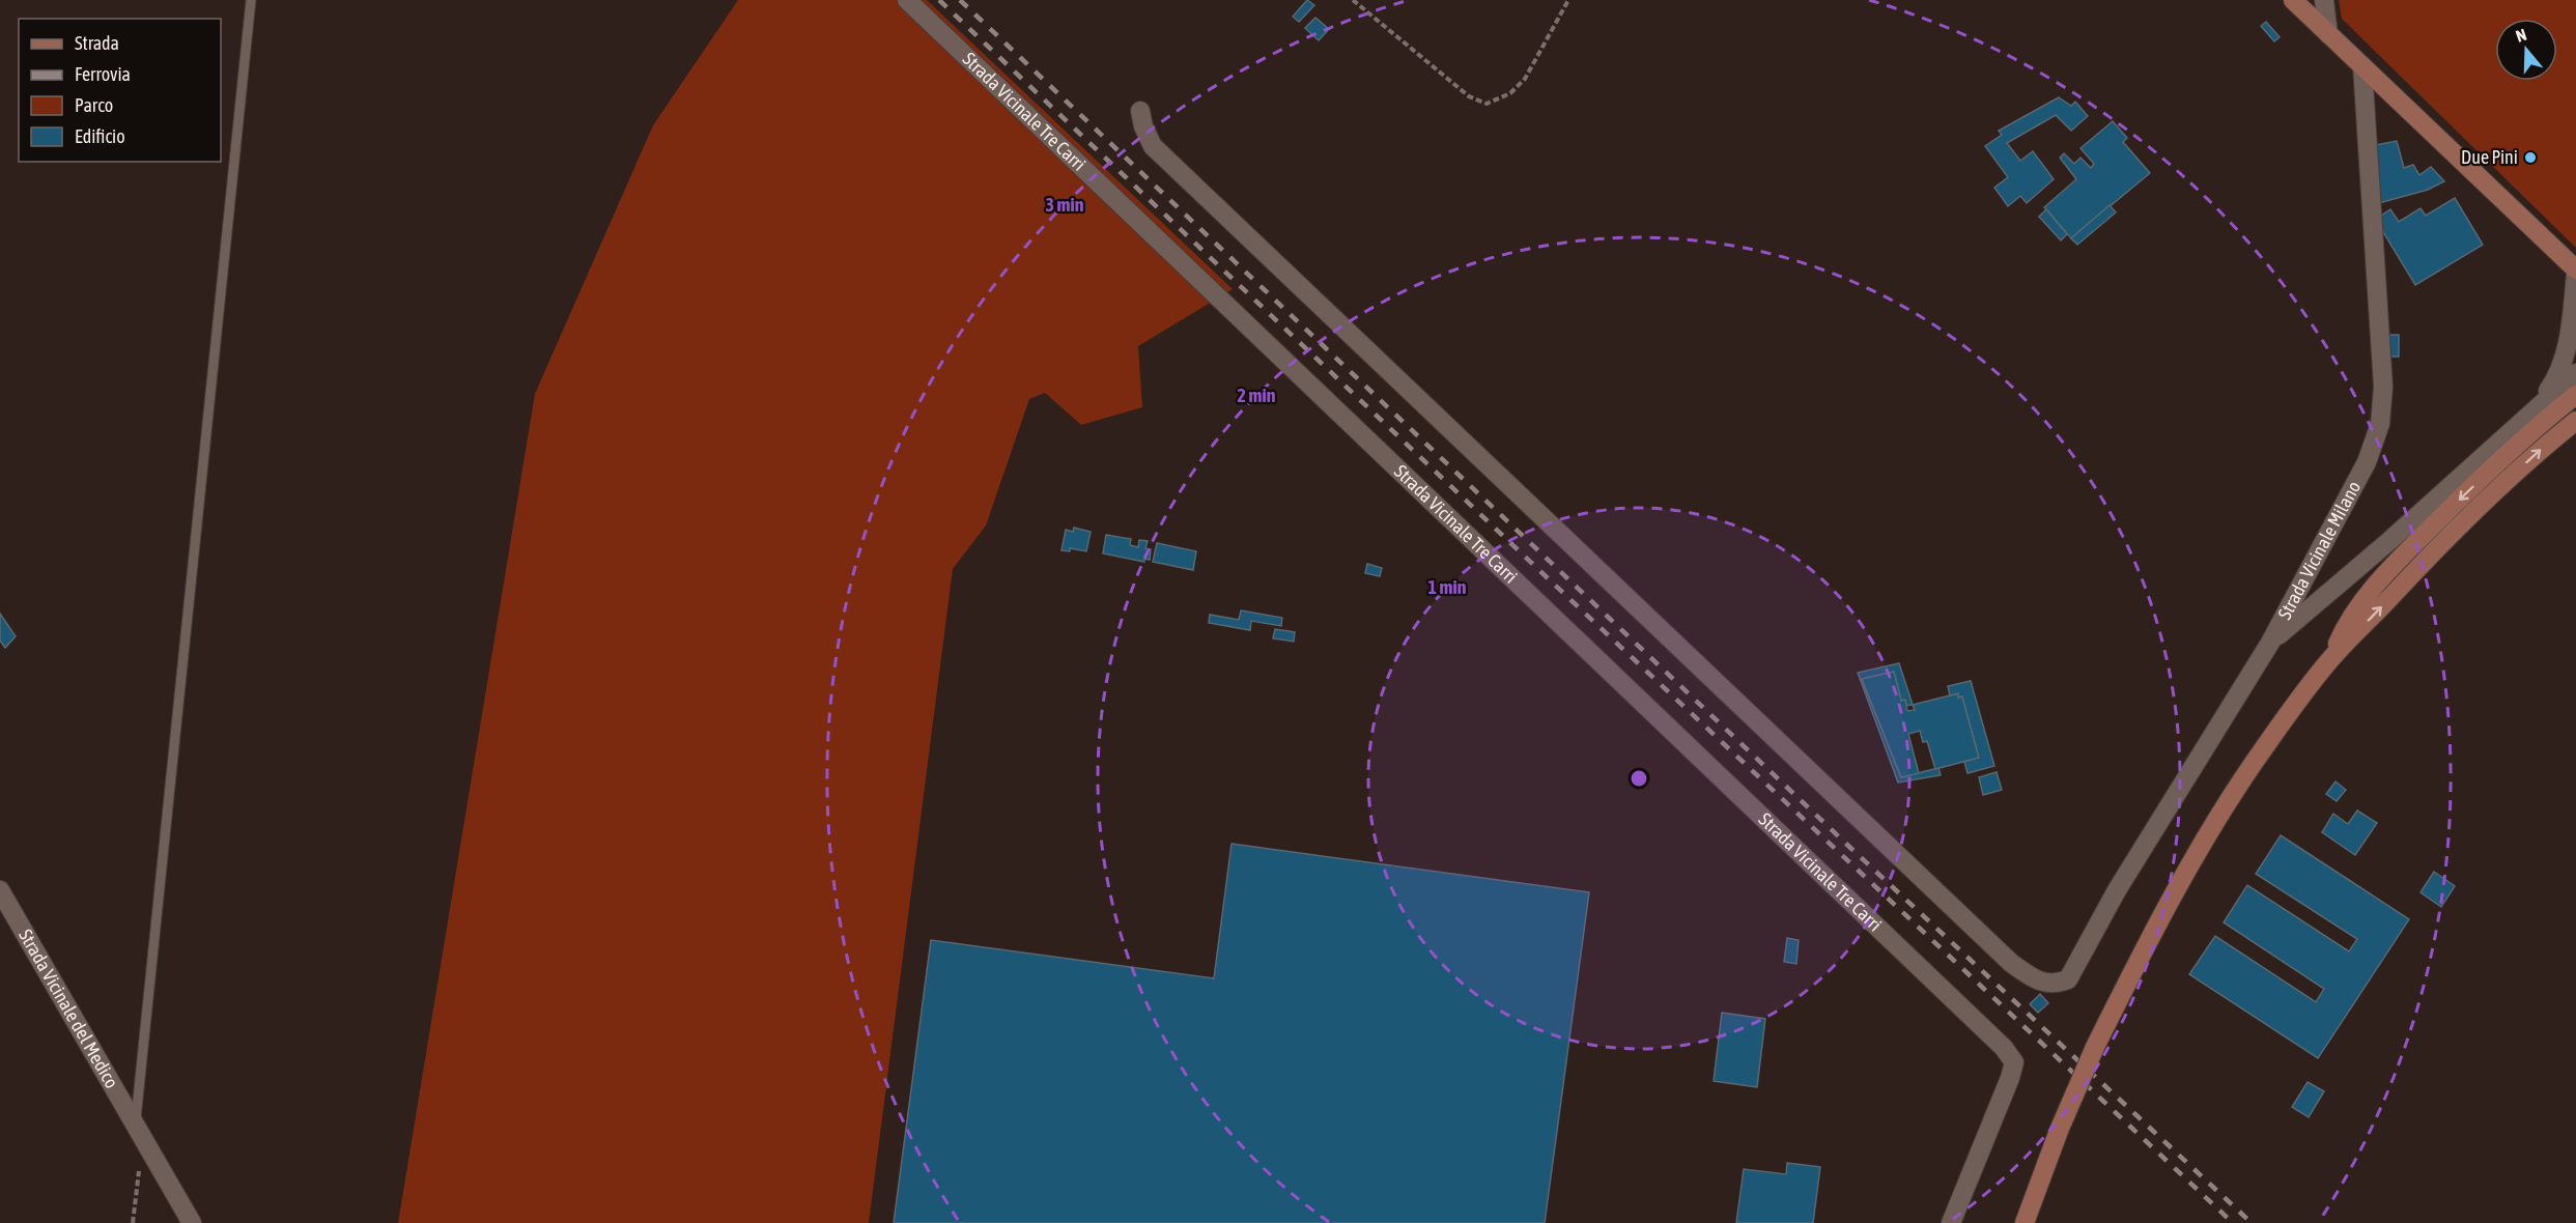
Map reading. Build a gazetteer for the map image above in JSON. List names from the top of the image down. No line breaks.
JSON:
{"streets":{"street":["Strada Vicinale Tre Carri","Strada Vicinale Milano","Strada Vicinale del Medico"]},"places":["Due Pini"],"legend":["Strada","Ferrovia","Parco","Edificio"],"north":"top","rings":["3 min","2 min","1 min"]}
